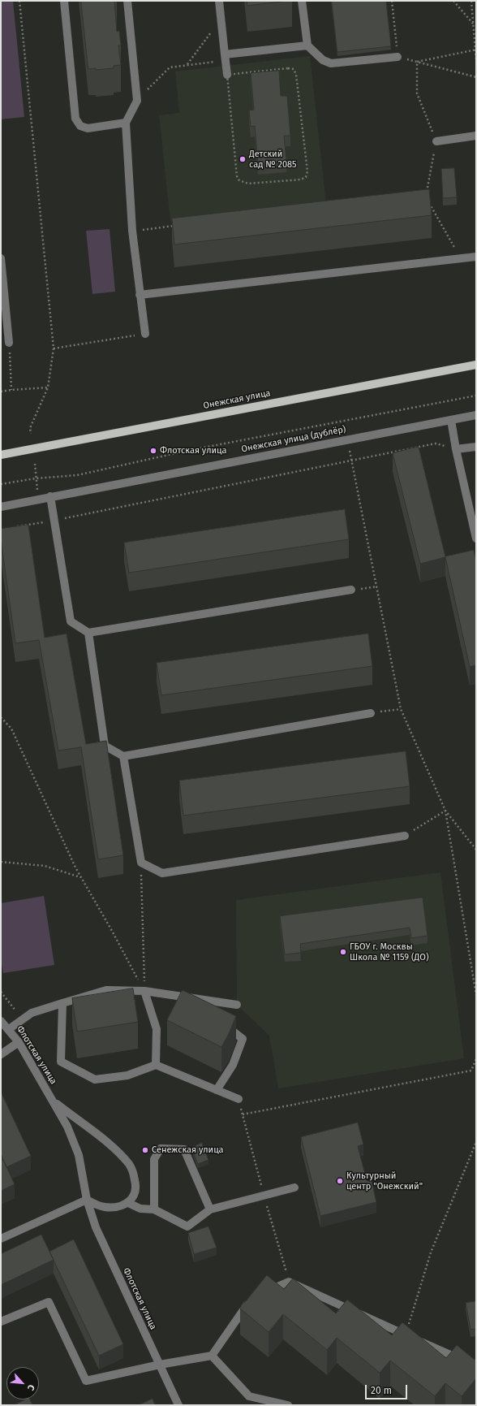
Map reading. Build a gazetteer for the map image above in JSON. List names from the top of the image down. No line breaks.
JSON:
{"streets":{"main road":["Онежская улица"],"street":["Онежская улица (дублёр)","Флотская улица"]},"places":["Детский сад № 2085","Флотская улица","ГБОУ г. Москвы Школа № 1159 (ДО)","Сенежская улица","Культурный центр \"Онежский\""],"scale_bar":"20 m","north":"bottom right"}
